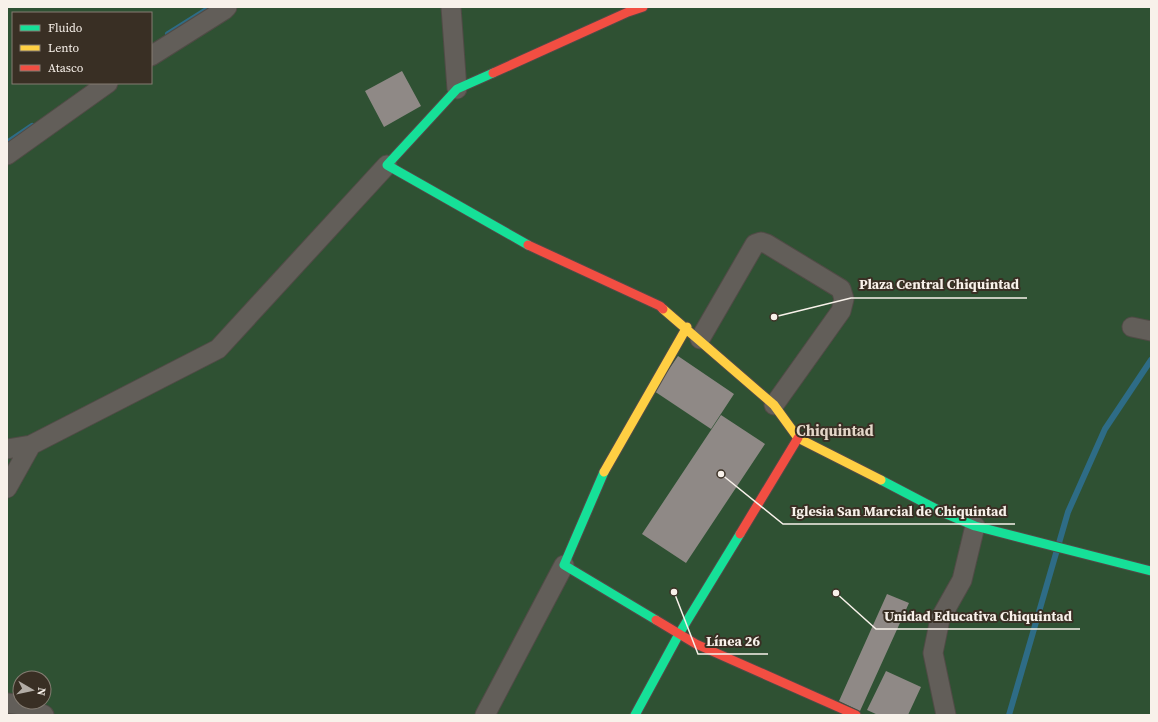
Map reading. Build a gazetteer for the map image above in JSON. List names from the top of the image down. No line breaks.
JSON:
{"districts":["Chiquintad"],"places":["Plaza Central Chiquintad","Iglesia San Marcial de Chiquintad","Línea 26","Unidad Educativa Chiquintad"],"legend":["Fluido","Lento","Atasco"],"north":"right"}
